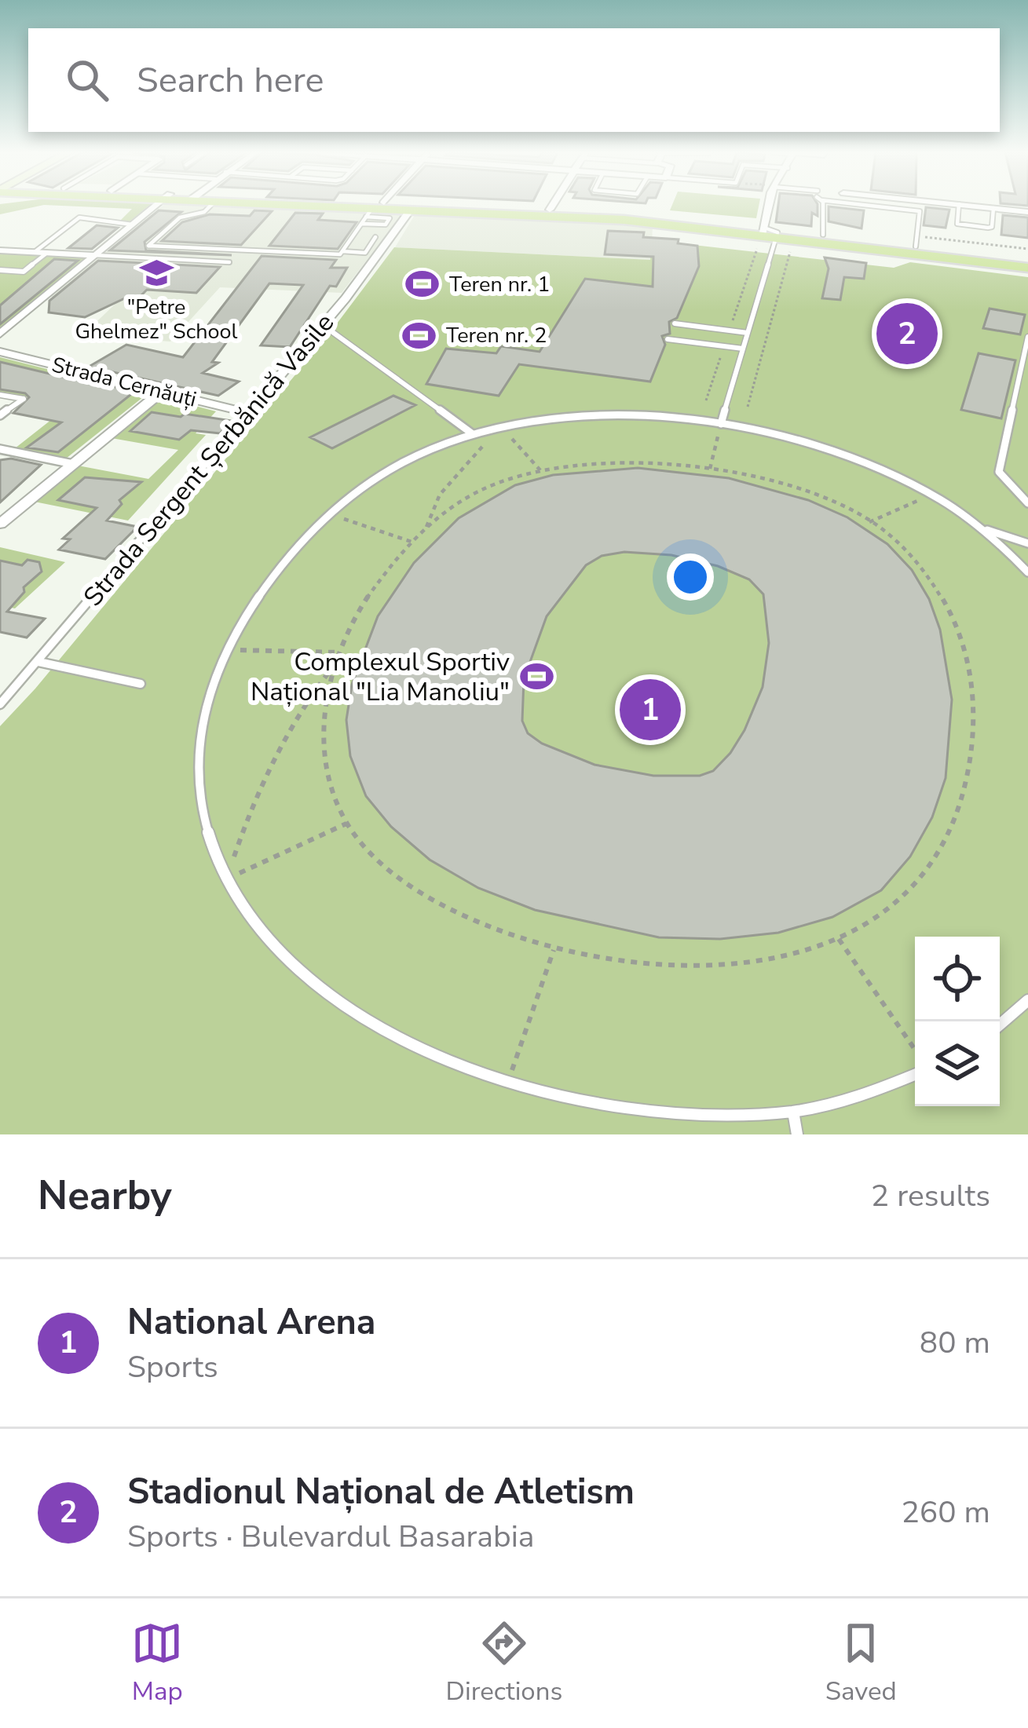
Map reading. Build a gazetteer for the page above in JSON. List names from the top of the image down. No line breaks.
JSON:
{"streets":{"street":["Strada Cernăuți","Strada Sergent Șerbănică Vasile"]},"crossings":[["Strada Cernăuți","Strada Sergent Șerbănică Vasile"]],"places":{"school or university":["\"Petre Ghelmez\" School"],"sports":["Teren nr. 1","Teren nr. 2","Complexul Sportiv Național \"Lia Manoliu\""]},"page":{"search":"Search here","pins":["2","1"],"heading":["Nearby","2 results"],"list":[{"mark":"1","name":"National Arena","note":"Sports","value":"80 m"},{"mark":"2","name":"Stadionul Național de Atletism","note":"Sports · Bulevardul Basarabia","value":"260 m"}],"nav":["Map","Directions","Saved"]}}
